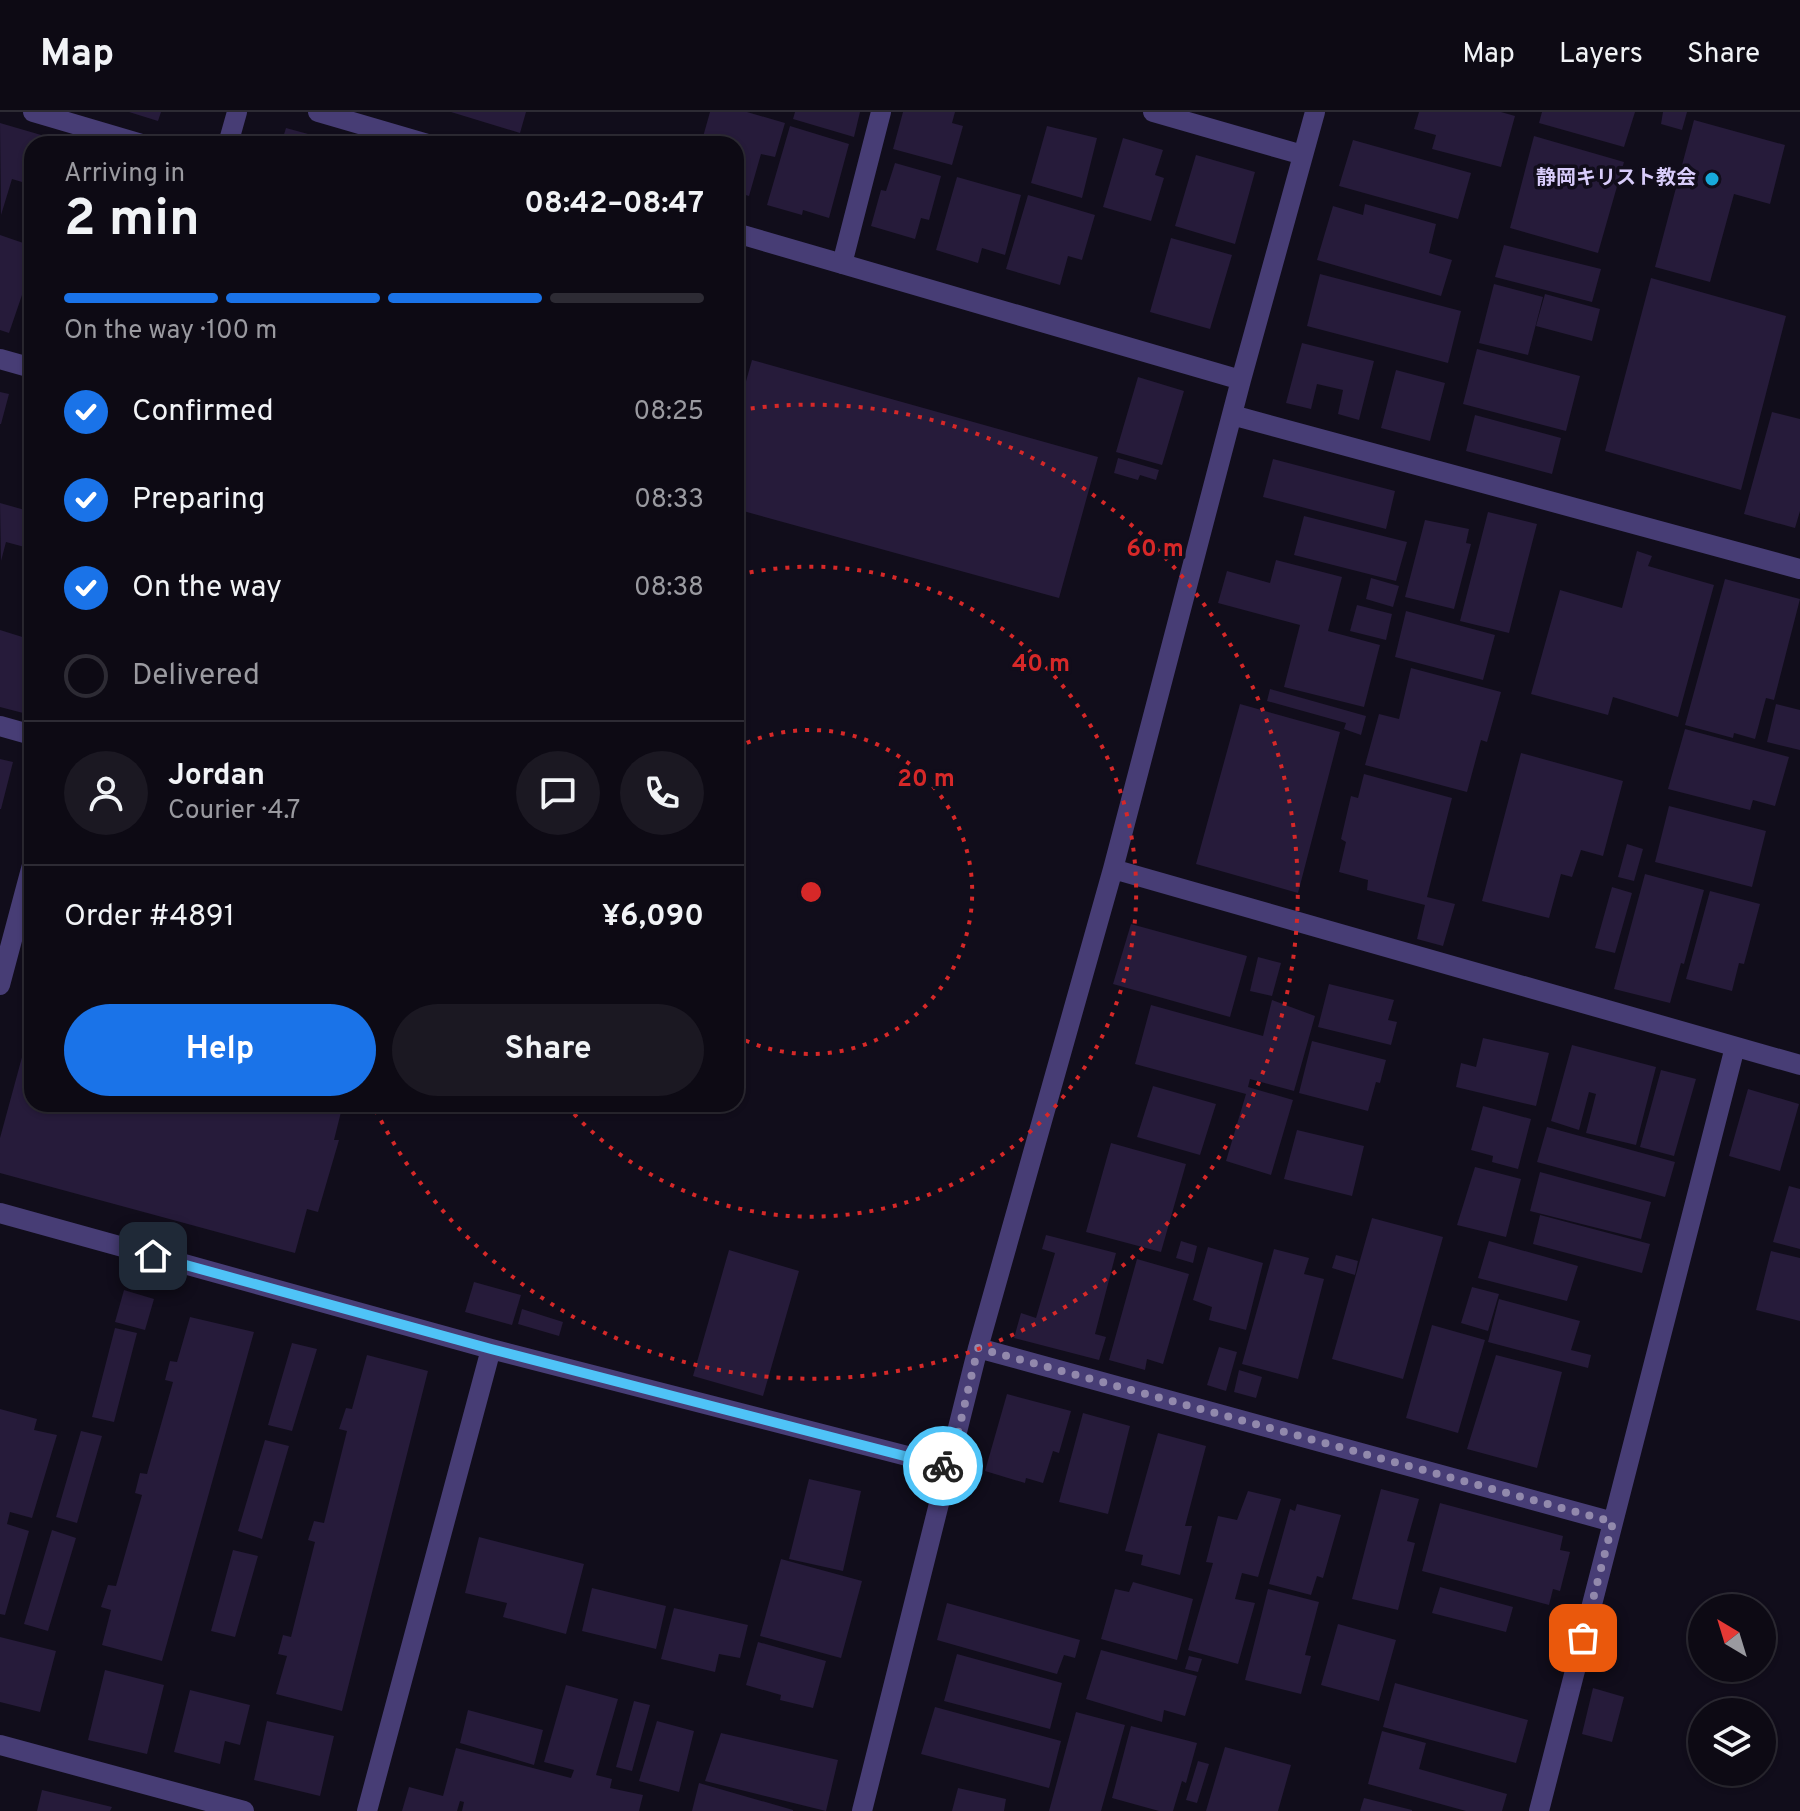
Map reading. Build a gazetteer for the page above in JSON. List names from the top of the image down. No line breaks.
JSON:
{"places":["静岡キリスト教会"],"north":"top left","page":{"header":"Map","nav":["Map","Layers","Share"],"heading":["2 min","Arriving in","08:42–08:47"],"panel":["Jordan","Courier · 4.7","Order #4891","¥6,090"],"bar":"On the way · 100 m","list":[["Confirmed","08:25"],["Preparing","08:33"],["On the way","08:38"],"Delivered"],"buttons":["Help","Share"]},"rings":["60 m","40 m","20 m"]}
